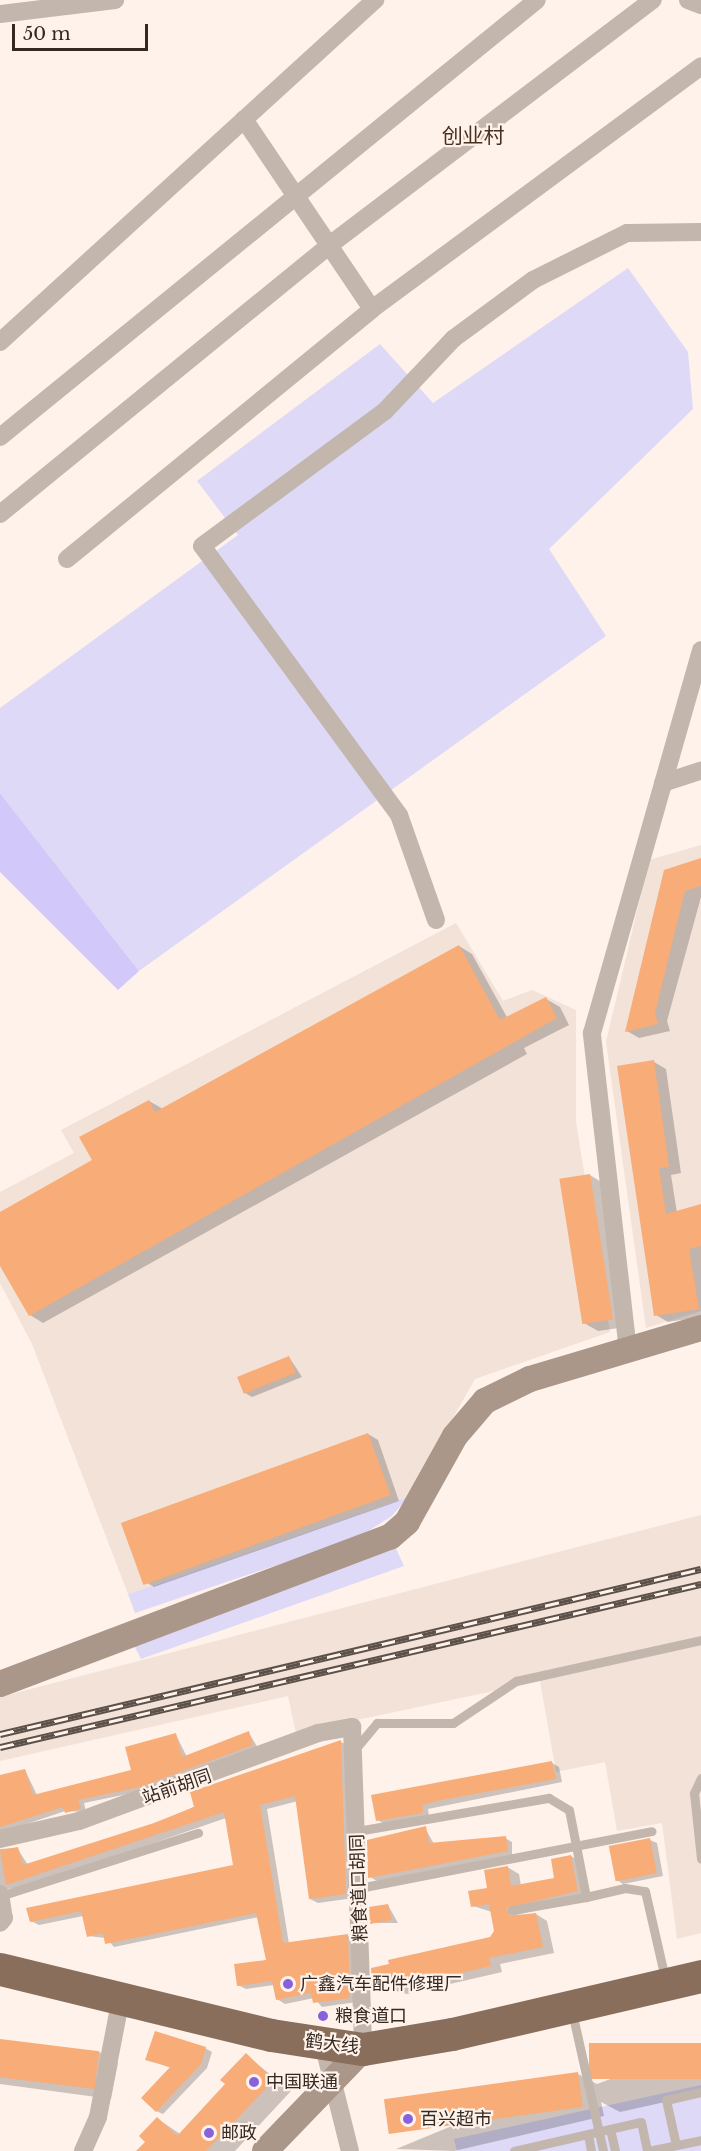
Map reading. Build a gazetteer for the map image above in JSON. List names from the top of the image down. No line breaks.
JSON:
{"streets":{"highway":["鹤大线"],"street":["站前胡同","粮食道口胡同"]},"crossings":[["站前胡同","粮食道口胡同"],["粮食道口胡同","鹤大线"]],"districts":["创业村"],"places":["广鑫汽车配件修理厂","粮食道口","中国联通","百兴超市","邮政"],"scale_bar":"50 m"}
